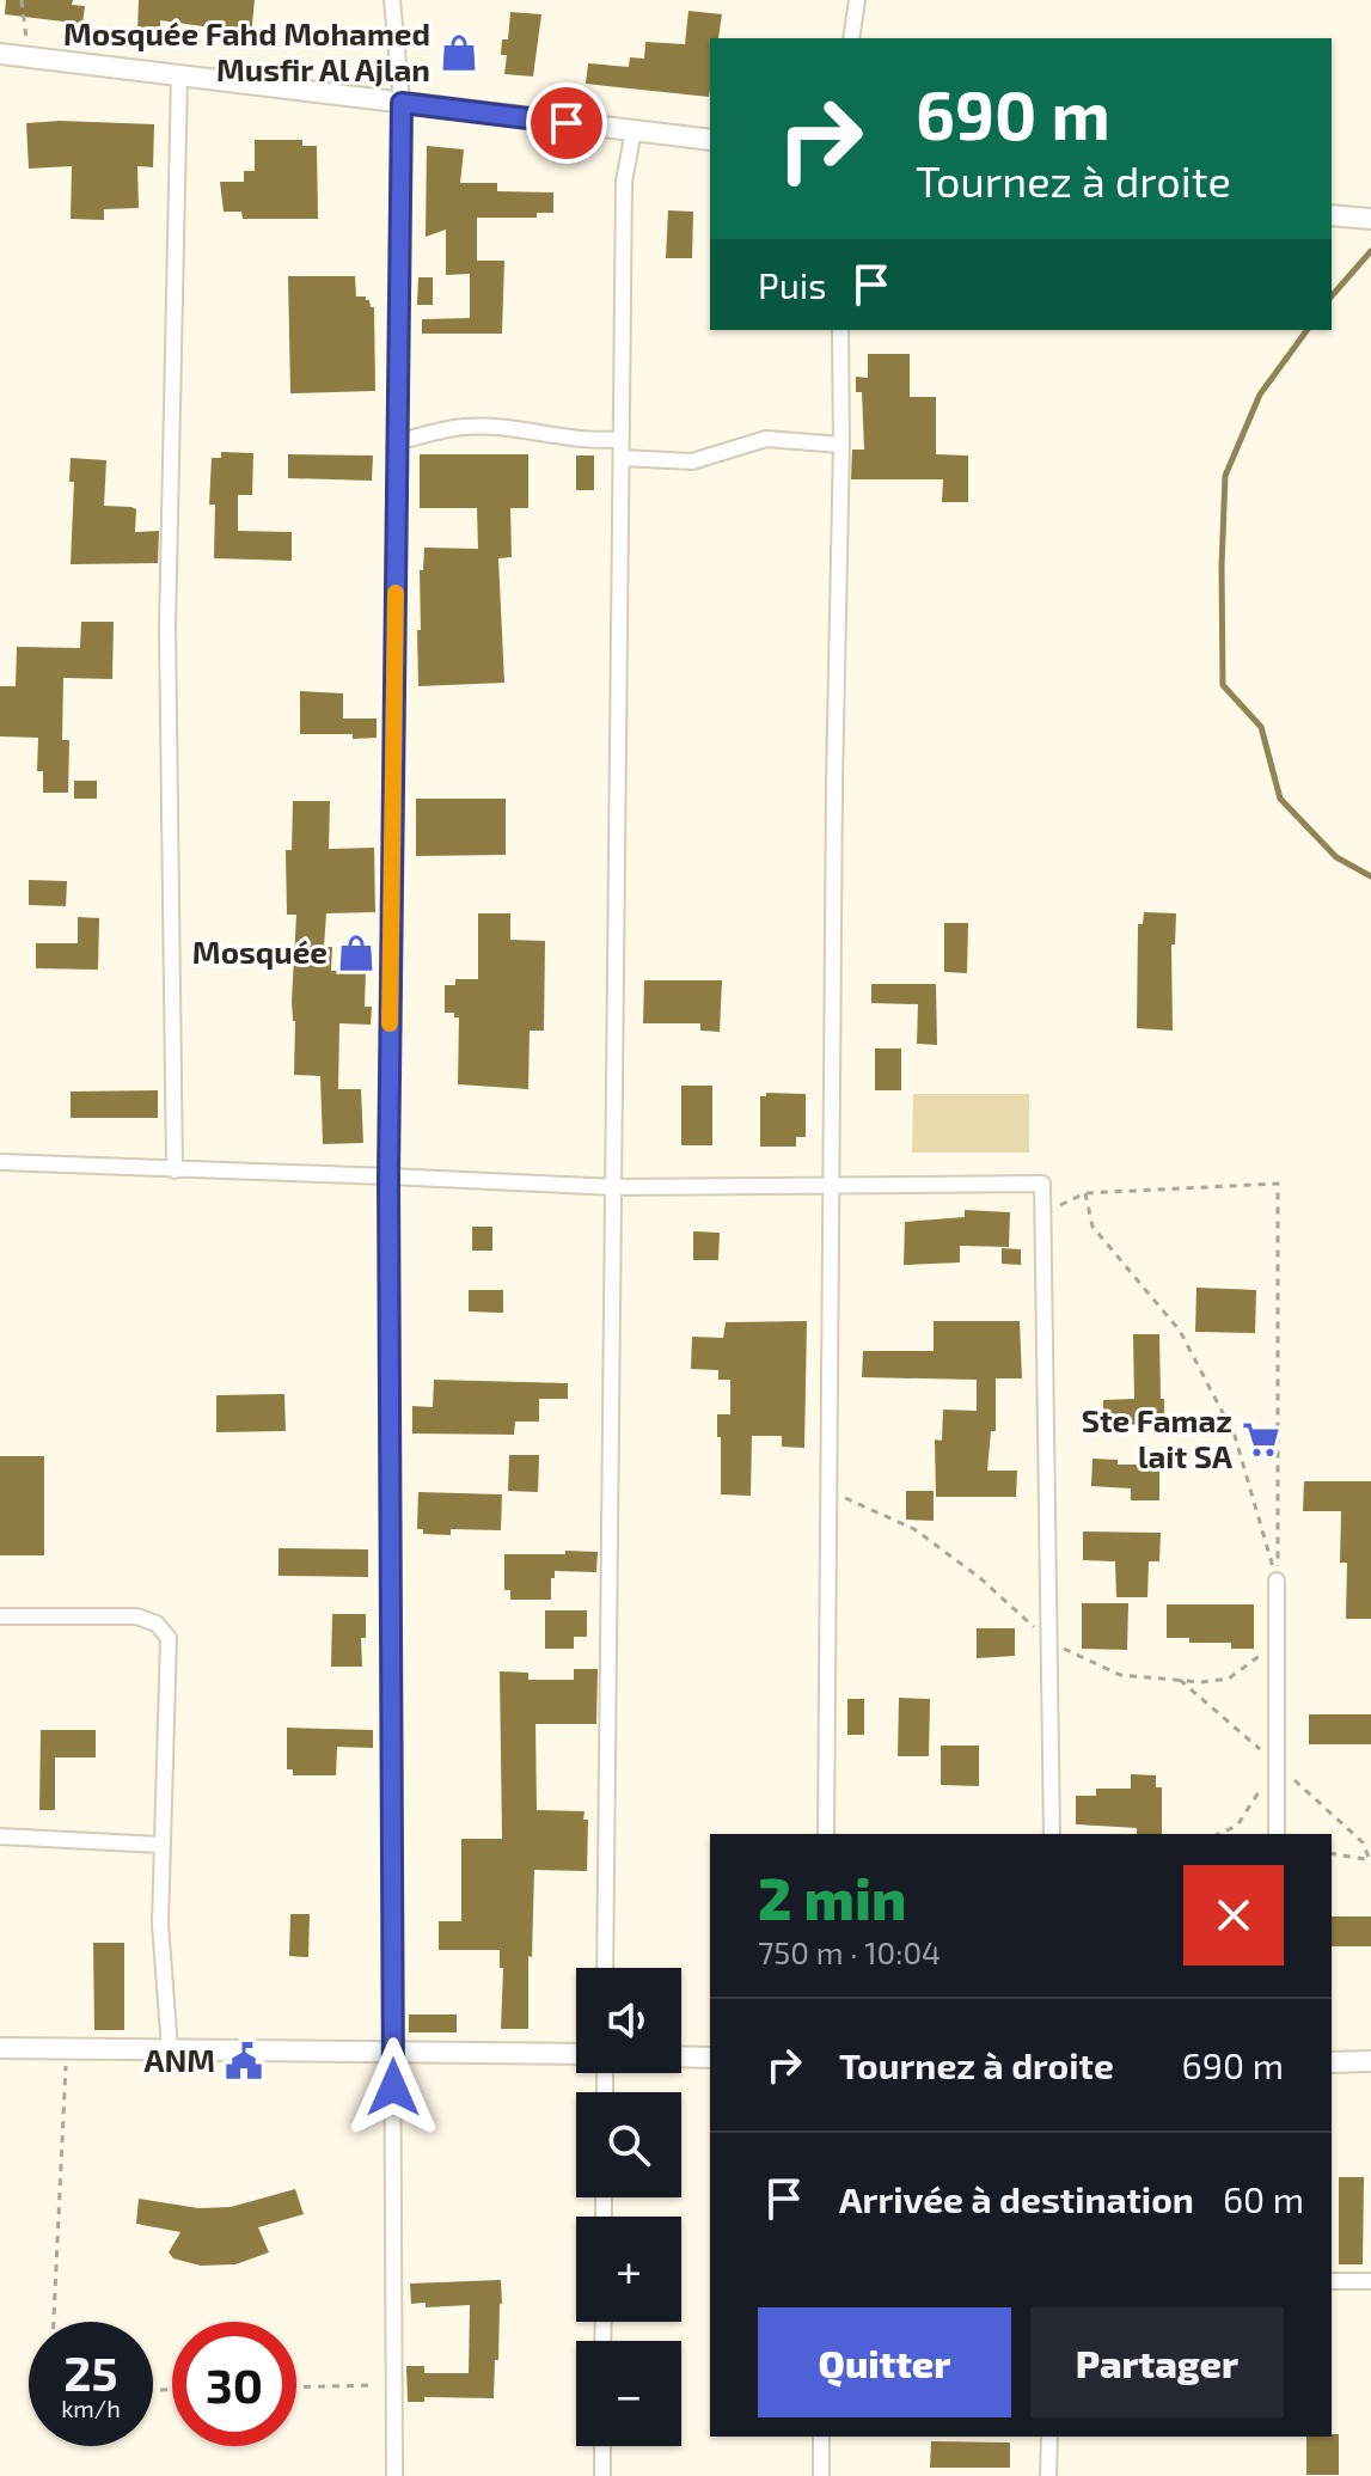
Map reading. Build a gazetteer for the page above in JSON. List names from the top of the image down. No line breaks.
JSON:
{"places":{"shop":["Mosquée Fahd Mohamed Musfir Al Ajlan","Mosquée"],"supermarket":["Ste Famaz lait SA"],"public building":["ANM"]},"page":{"turn":["690 m","Tournez à droite"],"then":"Puis","heading":["2 min","750 m · 10:04"],"map_buttons":["+","−"],"list":[{"name":"Tournez à droite","value":"690 m"},{"name":"Arrivée à destination","value":"60 m"}],"buttons":["Quitter","Partager"],"speed":"25 km/h","limit":"30"}}
